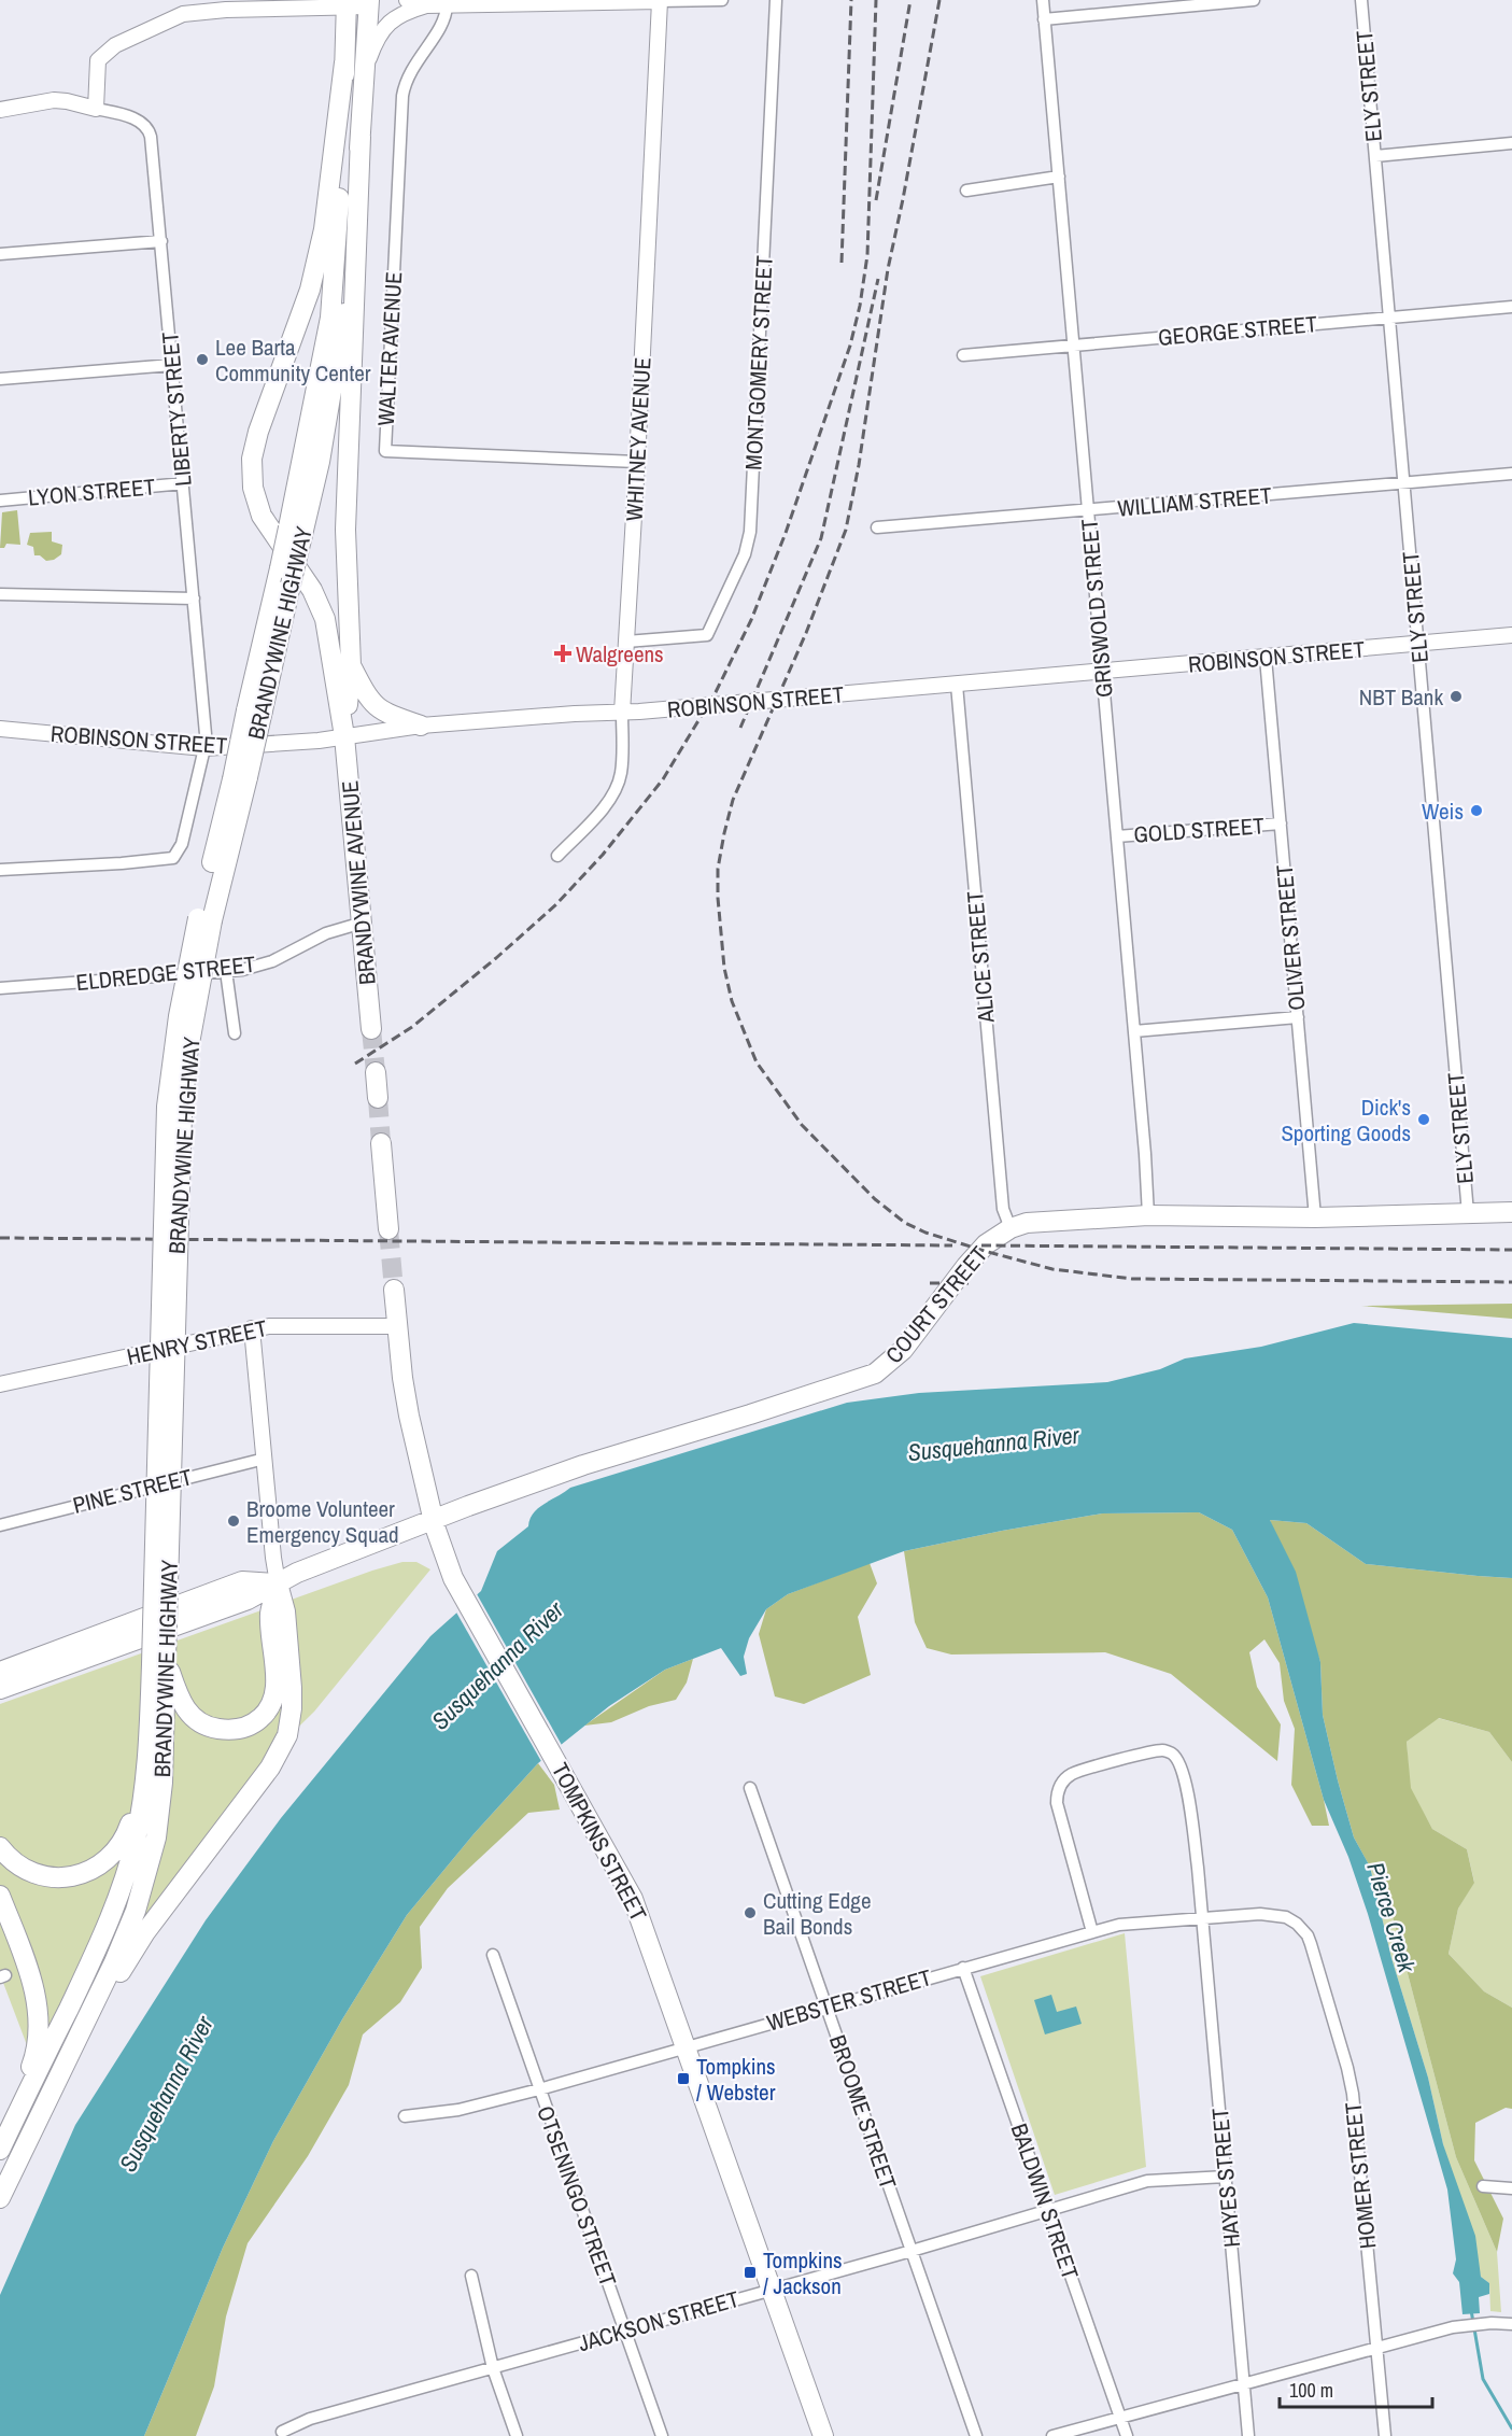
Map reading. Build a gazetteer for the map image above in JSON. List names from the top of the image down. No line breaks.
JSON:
{"streets":{"main road":["BRANDYWINE HIGHWAY","BRANDYWINE AVENUE","COURT STREET","TOMPKINS STREET"],"street":["ELY STREET","GEORGE STREET","WALTER AVENUE","MONTGOMERY STREET","LIBERTY STREET","WHITNEY AVENUE","LYON STREET","WILLIAM STREET","GRISWOLD STREET","ROBINSON STREET","GOLD STREET","OLIVER STREET","ALICE STREET","ELDREDGE STREET","HENRY STREET","PINE STREET","WEBSTER STREET","BROOME STREET","HOMER STREET","HAYES STREET","OTSENINGO STREET","BALDWIN STREET","JACKSON STREET"]},"crossings":[["ELY STREET","GEORGE STREET"],["ELY STREET","WILLIAM STREET"],["ELY STREET","ROBINSON STREET"],["ELY STREET","COURT STREET"],["GEORGE STREET","GRISWOLD STREET"],["WALTER AVENUE","WHITNEY AVENUE"],["MONTGOMERY STREET","WHITNEY AVENUE"],["LIBERTY STREET","LYON STREET"],["LIBERTY STREET","ROBINSON STREET"],["WHITNEY AVENUE","ROBINSON STREET"],["WILLIAM STREET","GRISWOLD STREET"],["GRISWOLD STREET","ROBINSON STREET"],["GRISWOLD STREET","GOLD STREET"],["GRISWOLD STREET","COURT STREET"],["ROBINSON STREET","BRANDYWINE AVENUE"],["ROBINSON STREET","OLIVER STREET"],["ROBINSON STREET","ALICE STREET"],["GOLD STREET","OLIVER STREET"],["BRANDYWINE AVENUE","ELDREDGE STREET"],["OLIVER STREET","COURT STREET"],["ALICE STREET","COURT STREET"],["COURT STREET","TOMPKINS STREET"],["TOMPKINS STREET","WEBSTER STREET"],["TOMPKINS STREET","JACKSON STREET"],["WEBSTER STREET","BROOME STREET"],["WEBSTER STREET","HOMER STREET"],["WEBSTER STREET","HAYES STREET"],["WEBSTER STREET","OTSENINGO STREET"],["WEBSTER STREET","BALDWIN STREET"],["BROOME STREET","JACKSON STREET"],["HAYES STREET","JACKSON STREET"],["OTSENINGO STREET","JACKSON STREET"],["BALDWIN STREET","JACKSON STREET"]],"water":["Susquehanna River","Pierce Creek"],"places":{"other":["Lee Barta Community Center","NBT Bank","Weis","Dick's Sporting Goods","Broome Volunteer Emergency Squad","Cutting Edge Bail Bonds"],"health":["Walgreens"],"transit":["Tompkins / Webster","Tompkins / Jackson"]},"scale_bar":"100 m"}
